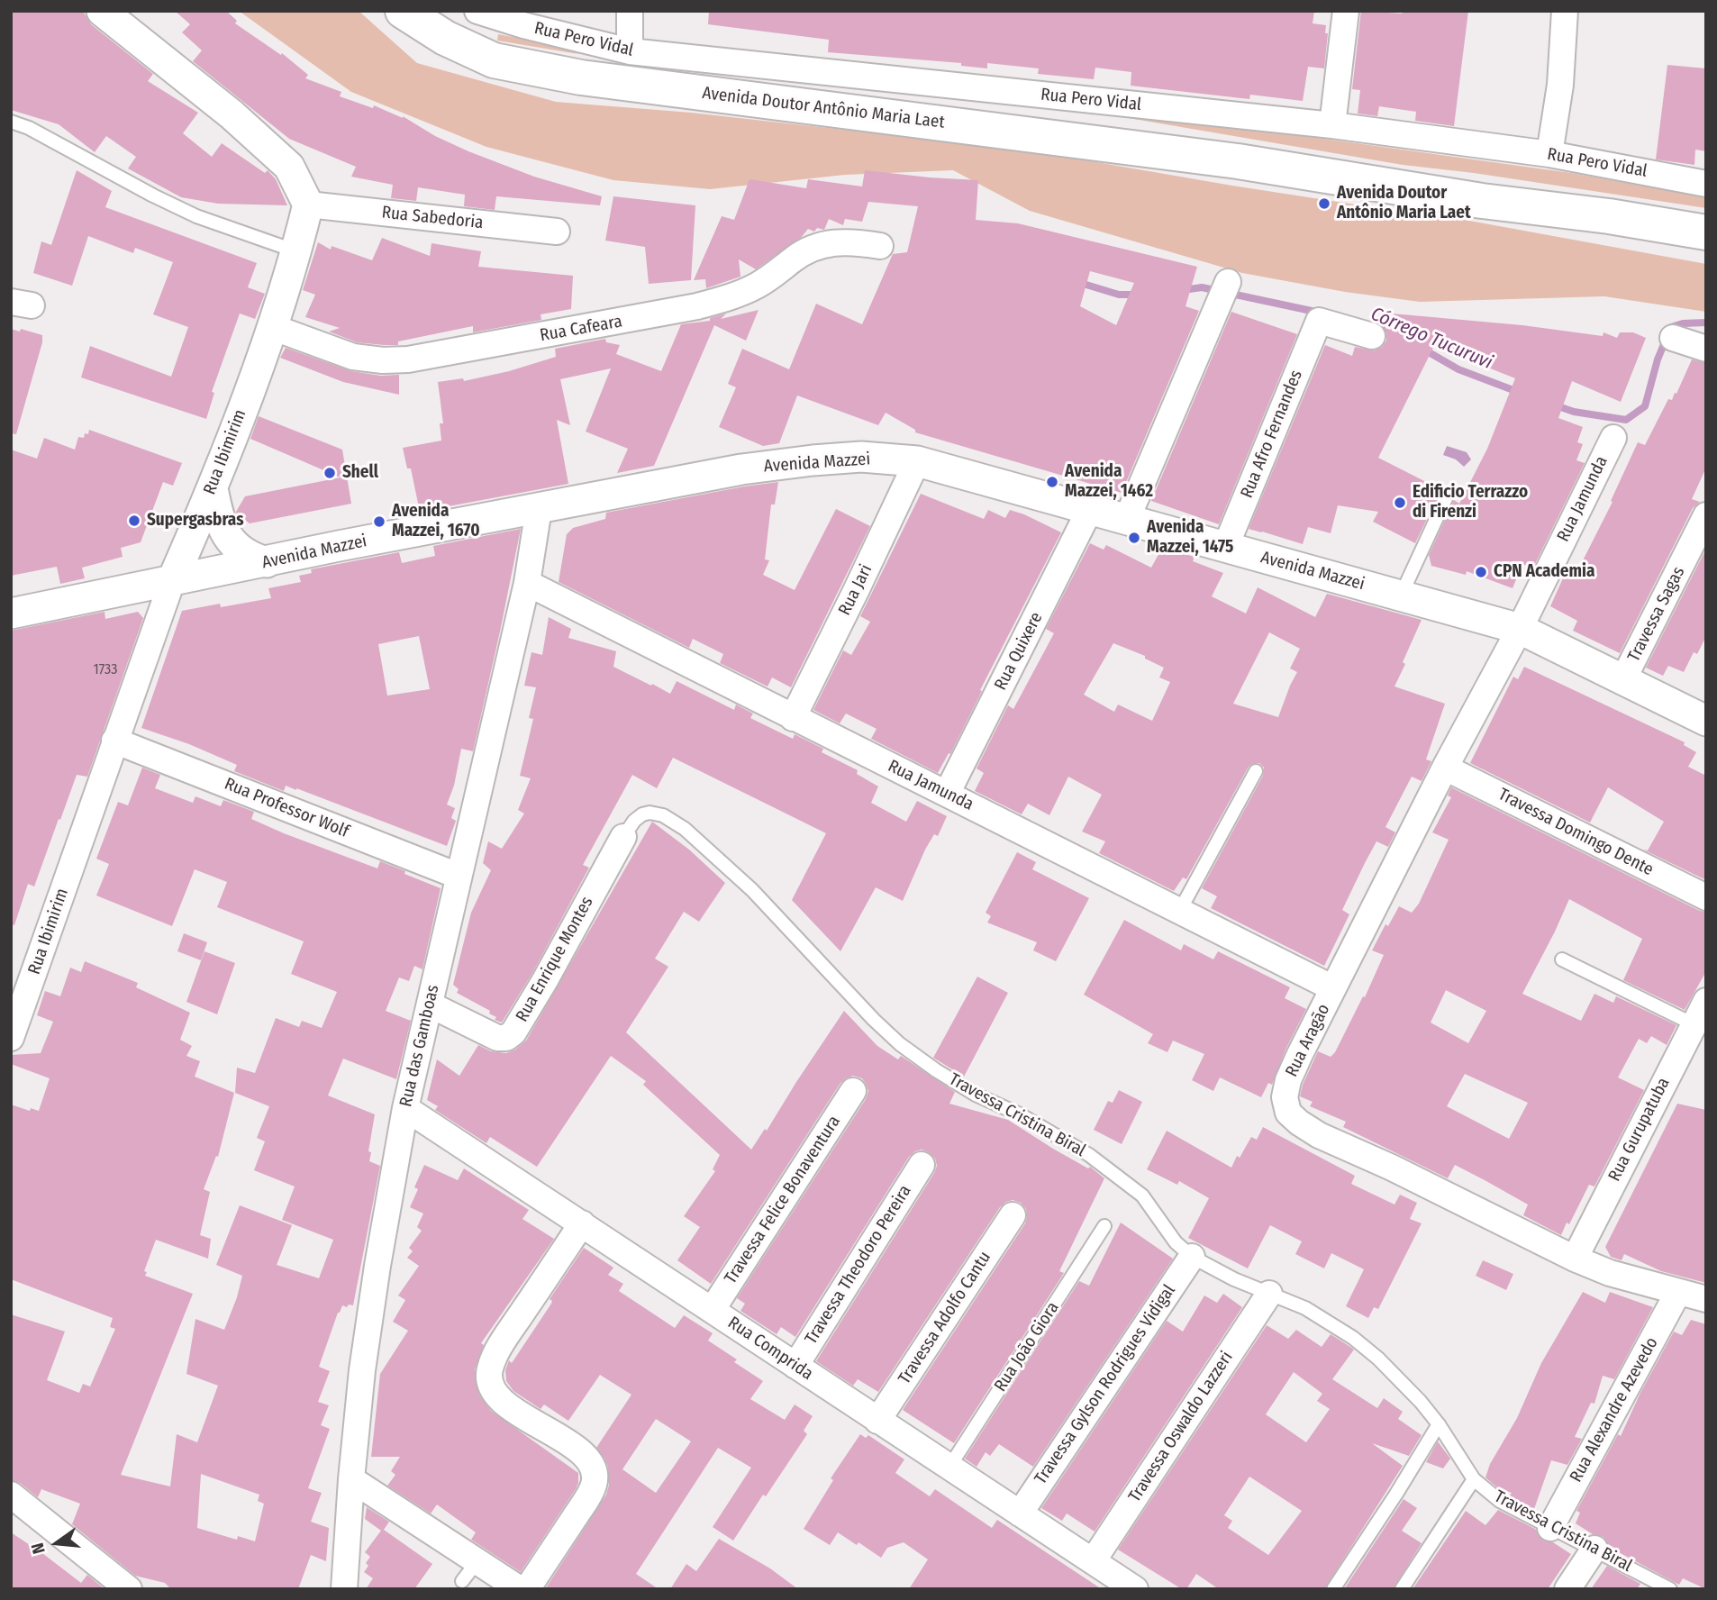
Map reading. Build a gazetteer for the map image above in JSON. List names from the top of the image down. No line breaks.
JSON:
{"streets":{"main road":["Avenida Doutor Antônio Maria Laet"],"street":["Rua Pero Vidal","Rua Sabedoria","Rua Cafeara","Rua Afro Fernandes","Rua Ibimirim","Avenida Mazzei","Rua Jamunda","Rua Jari","Travessa Sagas","Rua Quixere","Rua Professor Wolf","Travessa Domingo Dente","Rua Enrique Montes","Rua Aragão","Rua das Gamboas","Rua Gurupatuba","Travessa Felice Bonaventura","Travessa Theodoro Pereira","Travessa Adolfo Cantu","Rua Comprida","Travessa Gylson Rodrigues Vidigal","Rua Alexandre Azevedo","Travessa Oswaldo Lazzeri"],"lane":["Travessa Cristina Biral","Rua João Giora"]},"crossings":[["Rua Sabedoria","Rua Ibimirim"],["Rua Cafeara","Rua Ibimirim"],["Rua Afro Fernandes","Avenida Mazzei"],["Rua Ibimirim","Avenida Mazzei"],["Rua Ibimirim","Rua Professor Wolf"],["Avenida Mazzei","Rua Jamunda"],["Avenida Mazzei","Rua Jari"],["Avenida Mazzei","Travessa Sagas"],["Avenida Mazzei","Rua Quixere"],["Avenida Mazzei","Rua Aragão"],["Avenida Mazzei","Rua das Gamboas"],["Rua Jamunda","Rua Jari"],["Rua Jamunda","Rua Quixere"],["Rua Jamunda","Rua Aragão"],["Rua Jamunda","Rua das Gamboas"],["Rua Professor Wolf","Rua das Gamboas"],["Travessa Domingo Dente","Rua Aragão"],["Rua Enrique Montes","Rua das Gamboas"],["Rua Enrique Montes","Travessa Cristina Biral"],["Rua Aragão","Rua Gurupatuba"],["Rua Aragão","Rua Alexandre Azevedo"],["Rua das Gamboas","Rua Comprida"],["Travessa Cristina Biral","Travessa Gylson Rodrigues Vidigal"],["Travessa Cristina Biral","Rua Alexandre Azevedo"],["Travessa Cristina Biral","Travessa Oswaldo Lazzeri"],["Travessa Felice Bonaventura","Rua Comprida"],["Travessa Theodoro Pereira","Rua Comprida"],["Travessa Adolfo Cantu","Rua Comprida"],["Rua João Giora","Rua Comprida"],["Rua Comprida","Travessa Gylson Rodrigues Vidigal"],["Rua Comprida","Travessa Oswaldo Lazzeri"]],"water":["Córrego Tucuruvi"],"places":["Avenida Doutor Antônio Maria Laet","Shell","Avenida Mazzei, 1462","Edificio Terrazzo di Firenzi","Supergasbras","Avenida Mazzei, 1670","Avenida Mazzei, 1475","CPN Academia"],"house_numbers":["1733"],"north":"left"}
